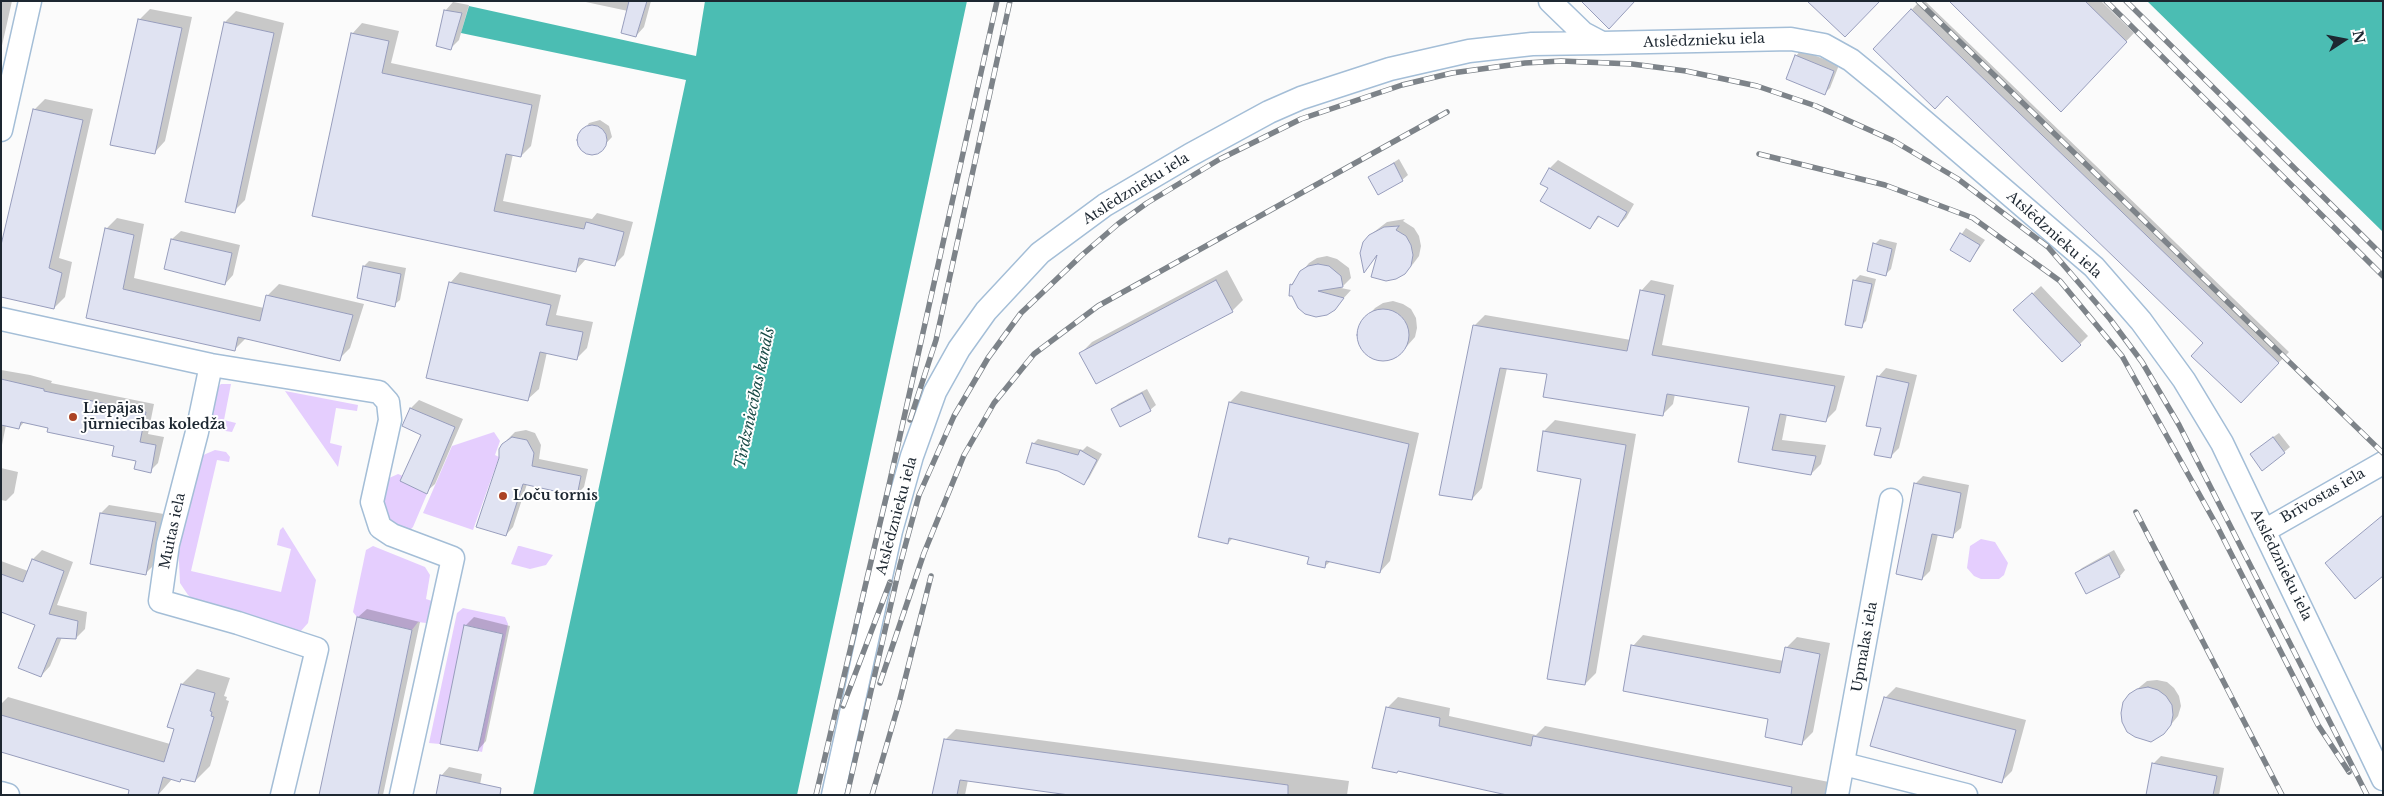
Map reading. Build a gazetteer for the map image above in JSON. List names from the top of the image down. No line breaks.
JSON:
{"streets":{"street":["Atslēdznieku iela","Brīvostas iela","Muitas iela","Upmalas iela"]},"crossings":[["Atslēdznieku iela","Brīvostas iela"]],"water":["Tirdzniecības kanāls"],"places":["Liepājas jūrniecības koledža","Loču tornis"],"north":"right"}
